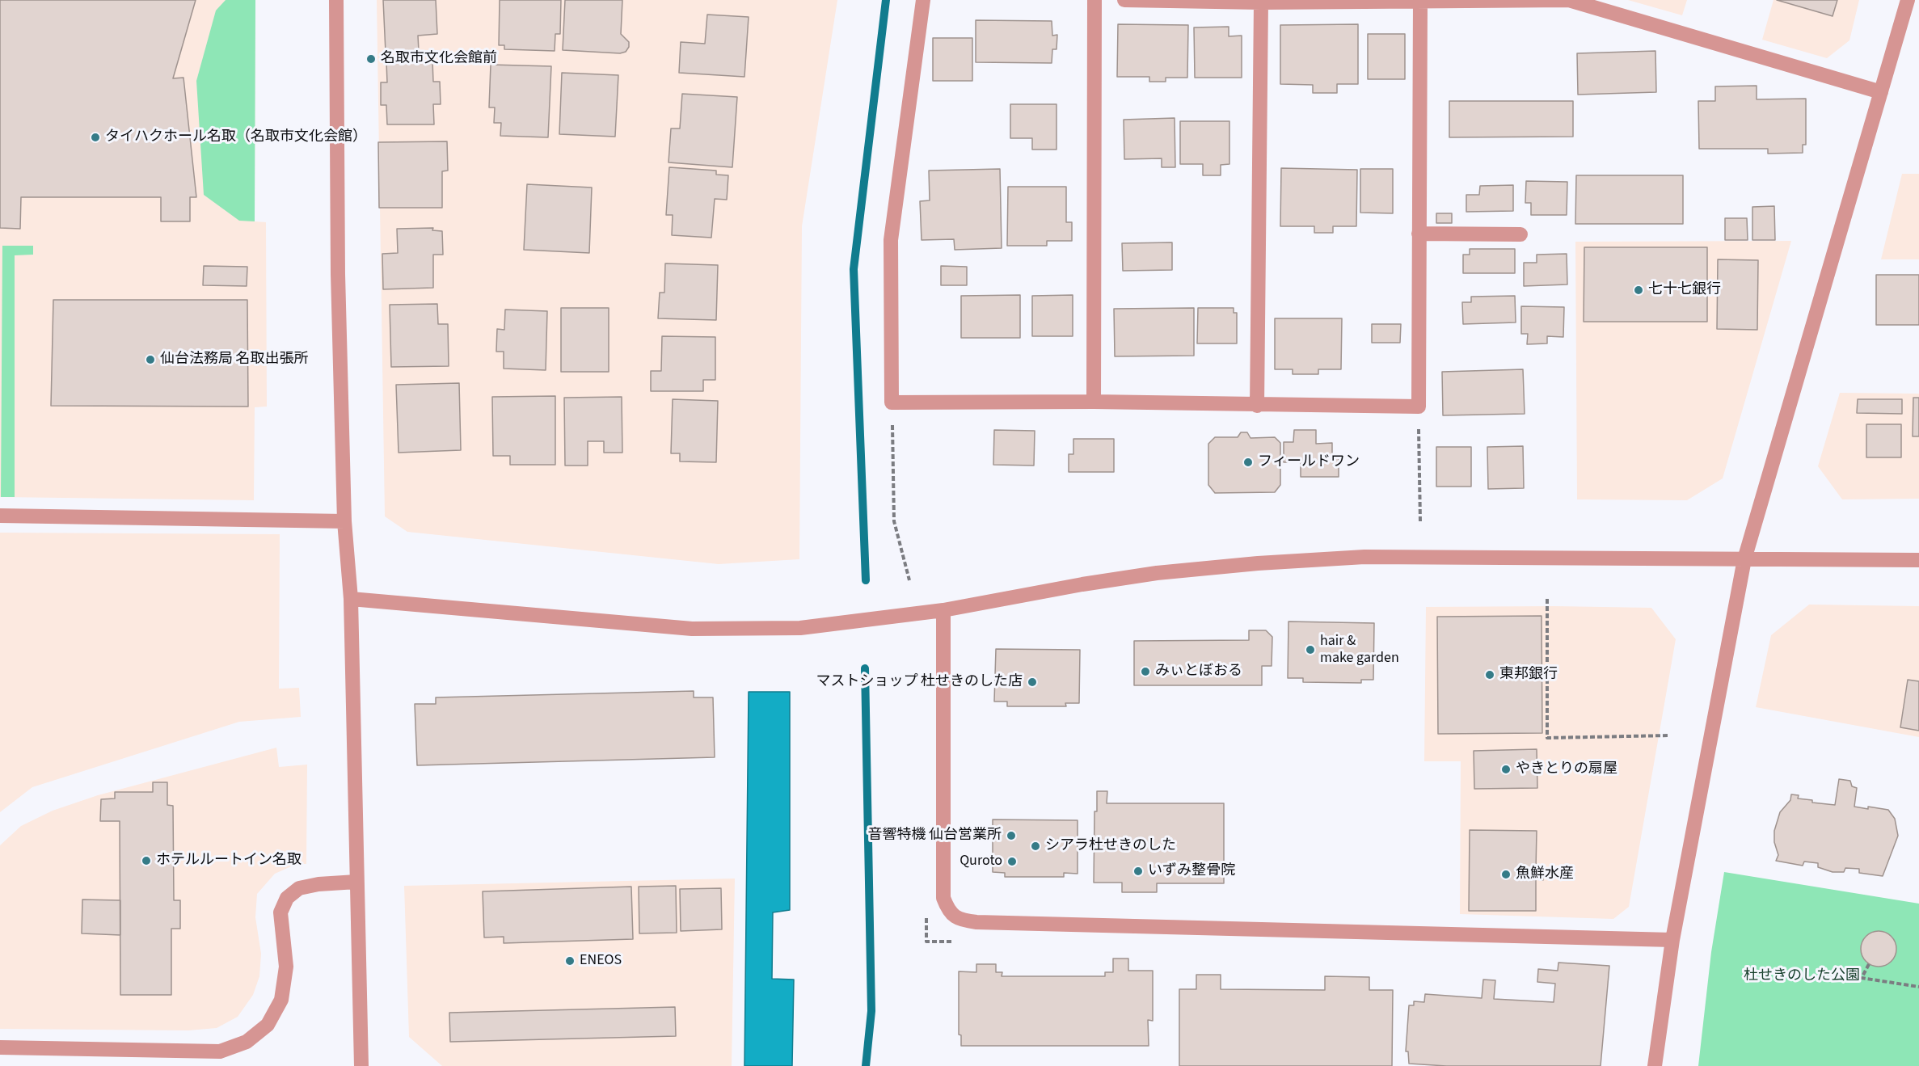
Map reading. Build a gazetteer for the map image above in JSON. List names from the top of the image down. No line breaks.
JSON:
{"parks":["杜せきのした公園"],"places":["名取市文化会館前","タイハクホール名取（名取市文化会館）","七十七銀行","仙台法務局 名取出張所","フィールドワン","hair & make garden","みぃとぼおる","東邦銀行","マストショップ 杜せきのした店","やきとりの扇屋","音響特機 仙台営業所","シアラ杜せきのした","ホテルルートイン名取","Quroto","いずみ整骨院","魚鮮水産","ENEOS"]}
